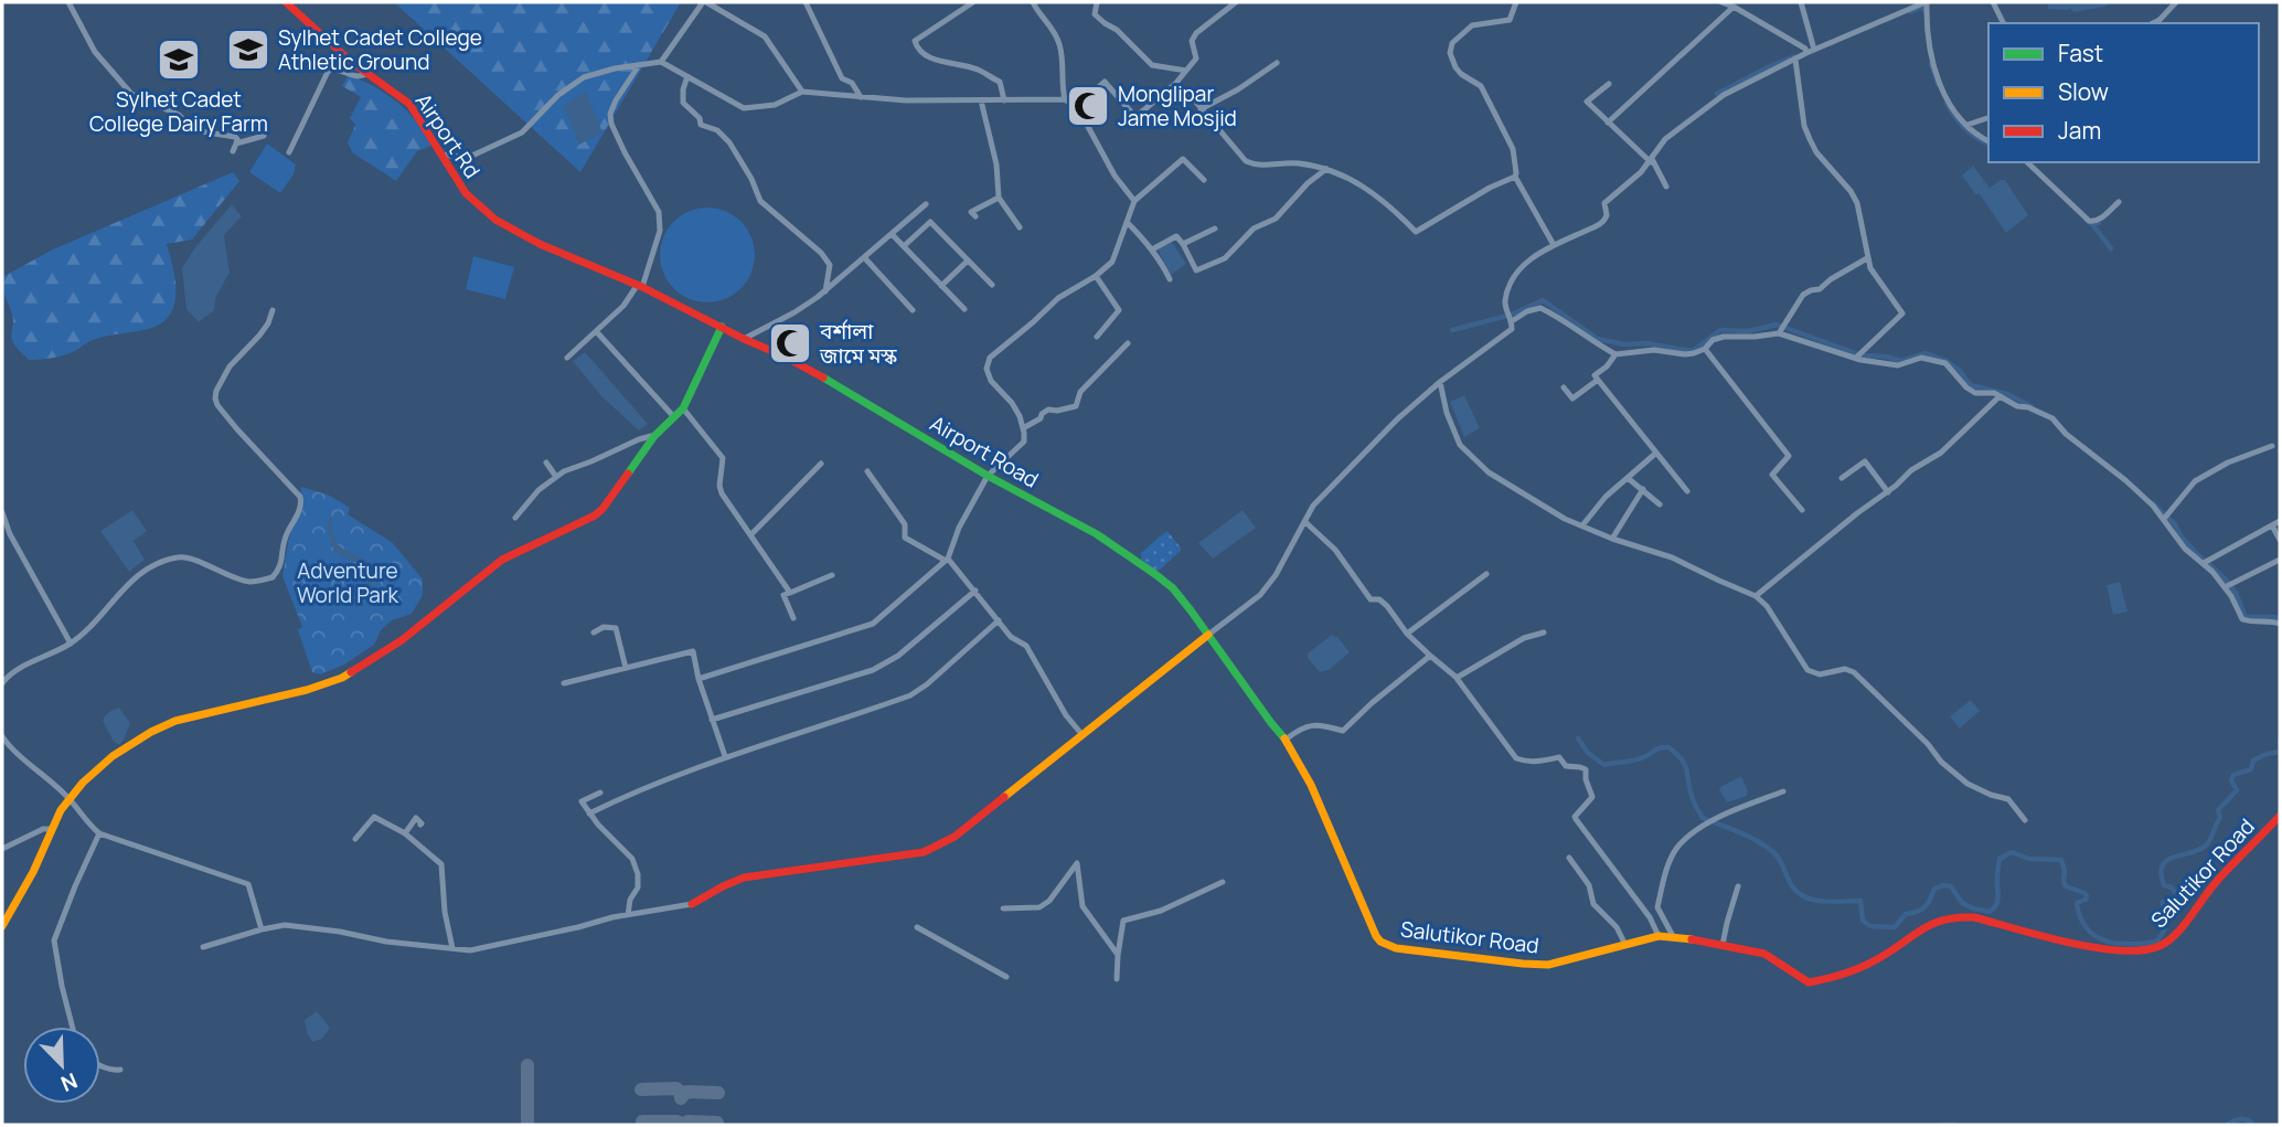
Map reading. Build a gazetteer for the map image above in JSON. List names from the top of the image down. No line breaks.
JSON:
{"streets":{"main road":["Airport Rd","Airport Road","Salutikor Road"]},"crossings":[["Airport Rd","Airport Road"],["Airport Road","Salutikor Road"]],"parks":["Adventure World Park"],"places":{"school or university":["Sylhet Cadet College Athletic Ground","Sylhet Cadet College Dairy Farm"],"mosque":["Monglipar Jame Mosjid","বর্শালা জামে মস্ক"]},"legend":["Fast","Slow","Jam"],"north":"bottom right"}
